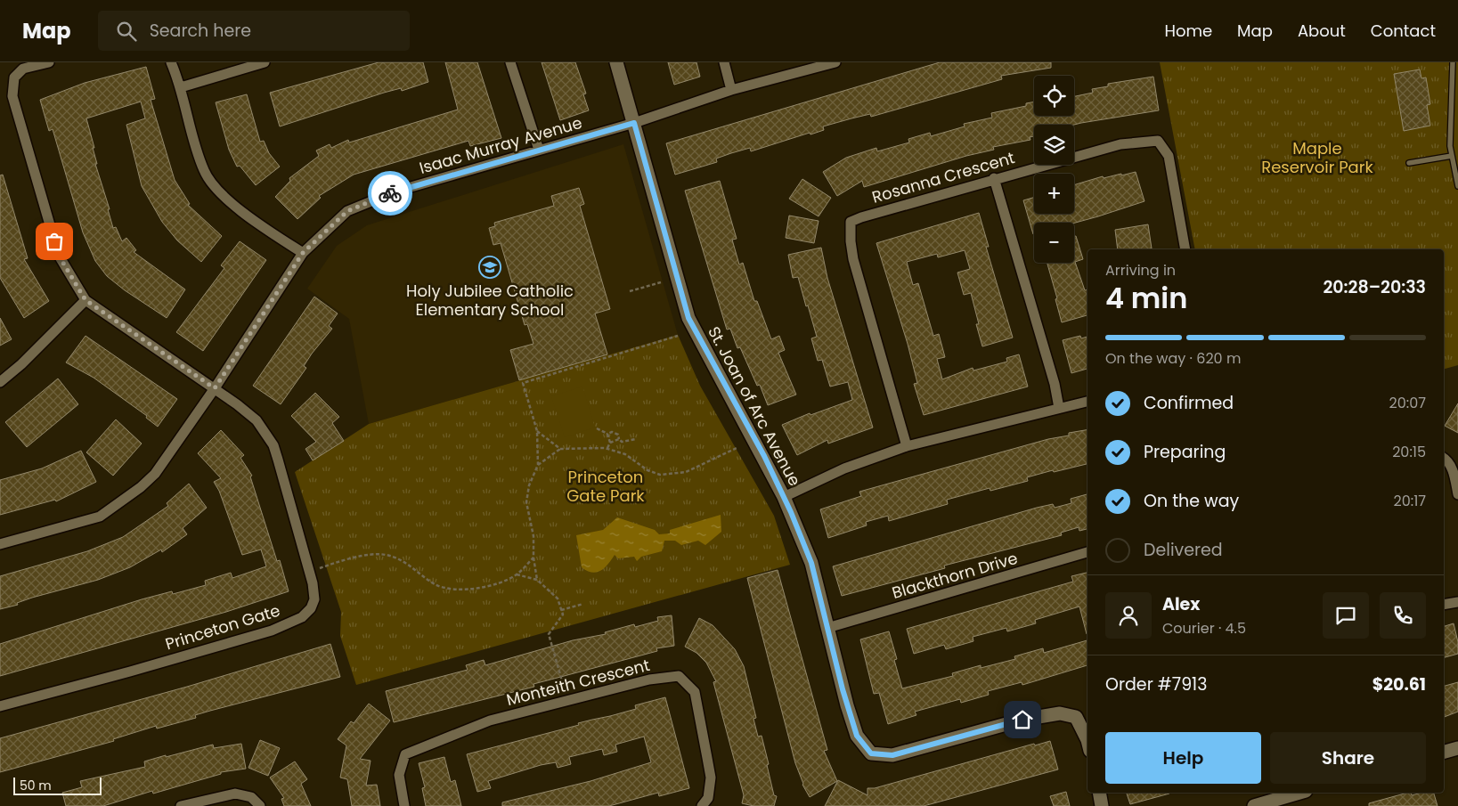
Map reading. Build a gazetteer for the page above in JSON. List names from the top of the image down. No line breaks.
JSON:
{"streets":{"street":["Isaac Murray Avenue","Rosanna Crescent","St. Joan of Arc Avenue","Blackthorn Drive","Princeton Gate","Monteith Crescent"]},"crossings":[["Isaac Murray Avenue","St. Joan of Arc Avenue"],["Isaac Murray Avenue","Princeton Gate"],["St. Joan of Arc Avenue","Blackthorn Drive"]],"parks":["Maple Reservoir Park","Princeton Gate Park"],"places":{"school or university":["Holy Jubilee Catholic Elementary School"]},"scale_bar":"50 m","page":{"header":"Map","search":"Search here","nav":["Home","Map","About","Contact"],"map_buttons":["+","−"],"heading":["4 min","Arriving in","20:28–20:33"],"panel":["Alex","Courier · 4.5","Order #7913","$20.61"],"bar":"On the way · 620 m","list":[["Confirmed","20:07"],["Preparing","20:15"],["On the way","20:17"],"Delivered"],"buttons":["Help","Share"],"scale":"50 m"}}
